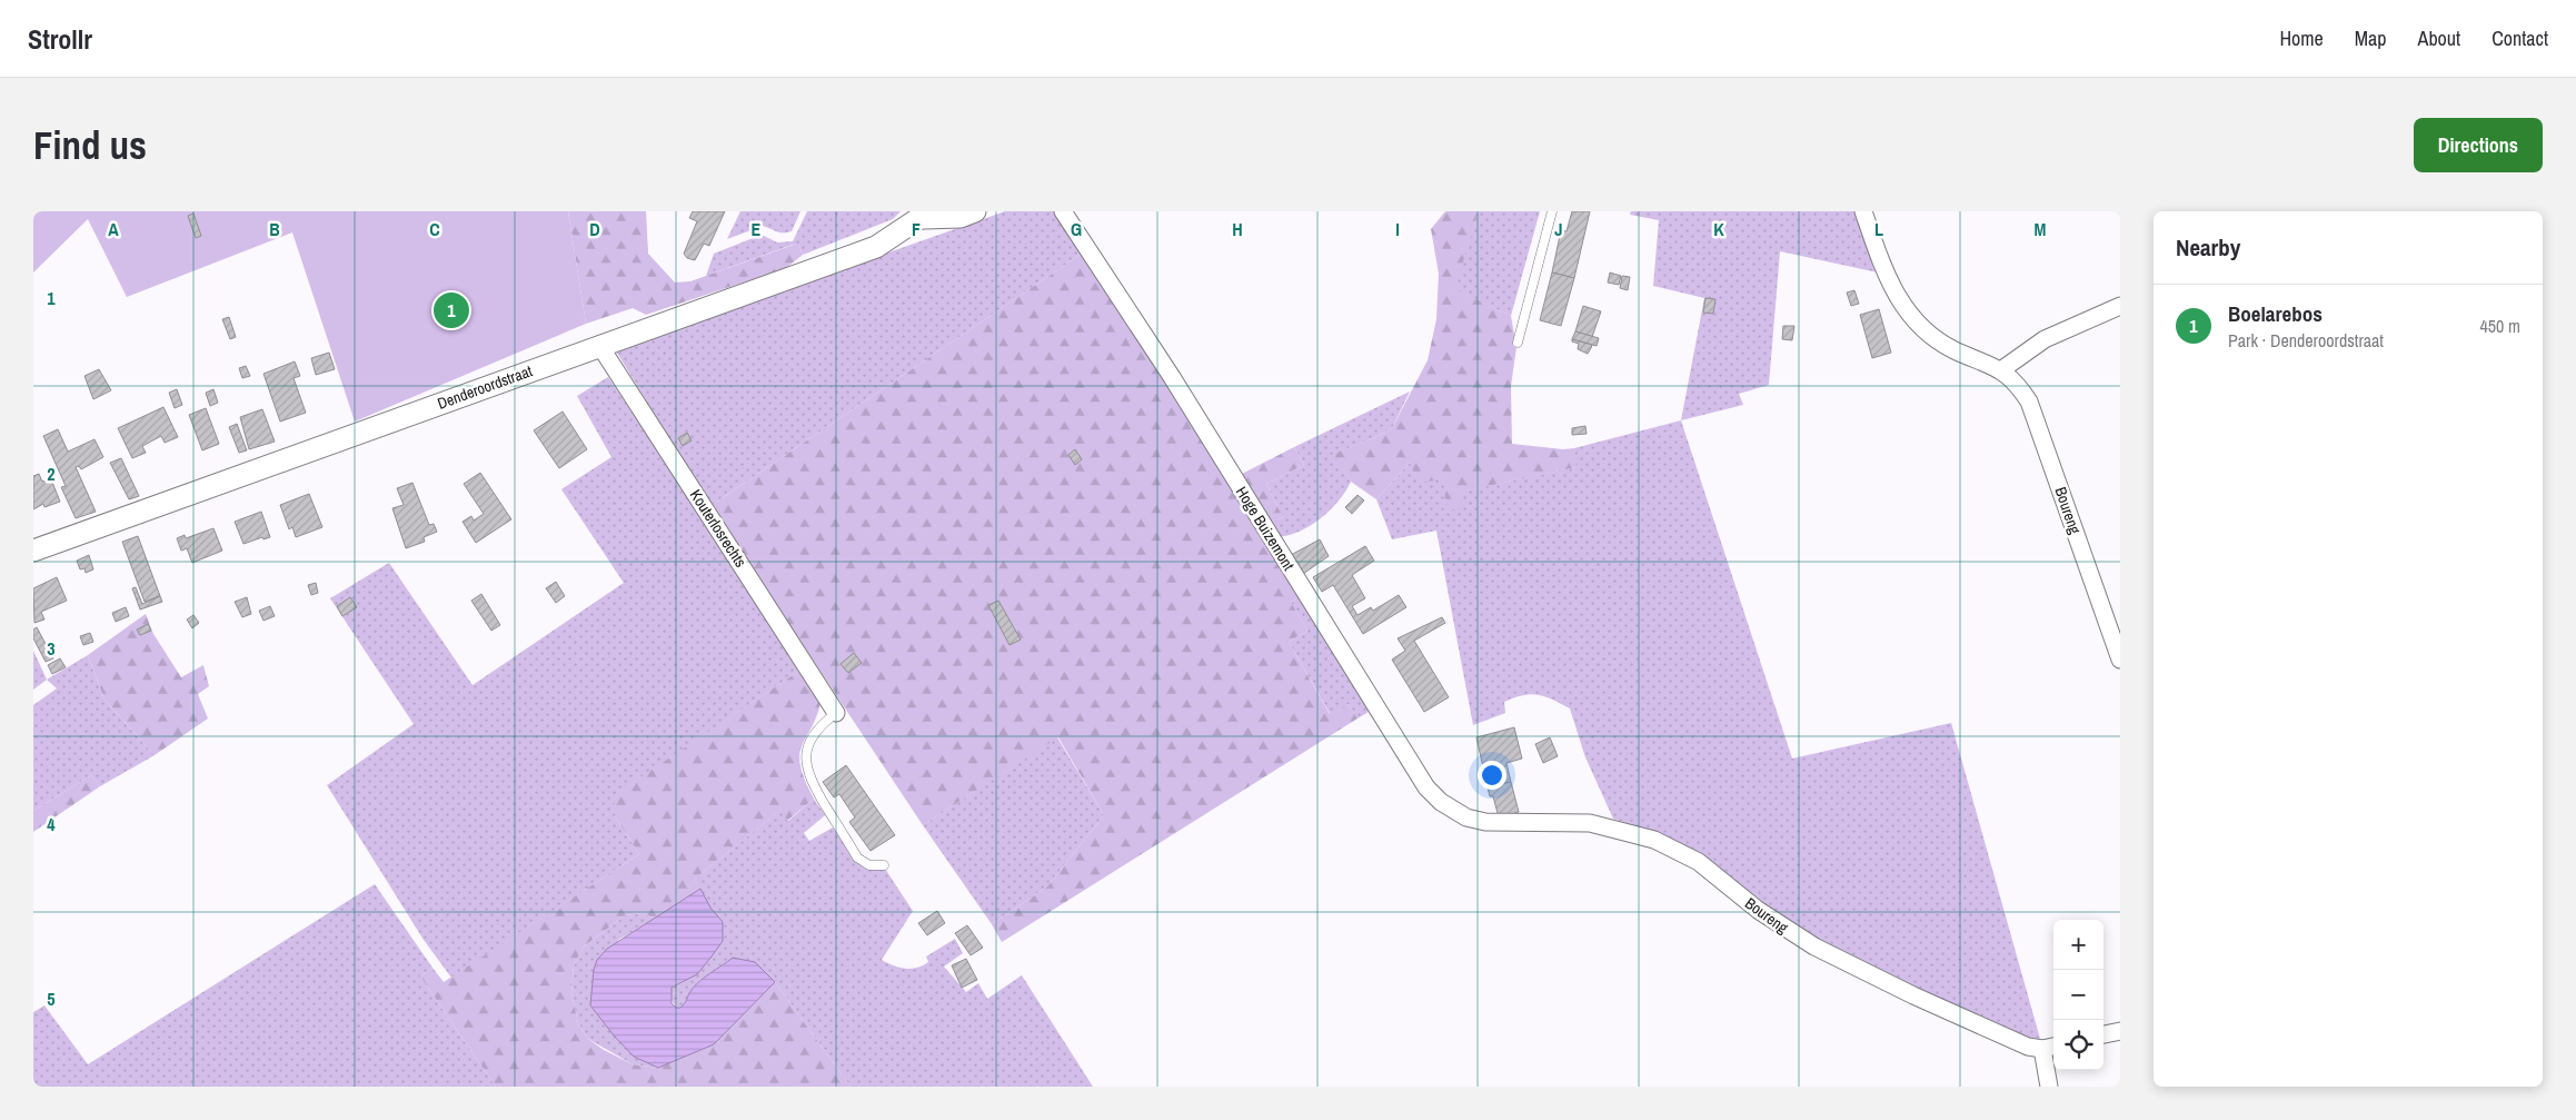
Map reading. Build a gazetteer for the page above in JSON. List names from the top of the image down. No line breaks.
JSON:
{"streets":{"street":["Denderoordstraat","Boureng","Kouterlosrechts","Hoge Buizemont"]},"crossings":[["Denderoordstraat","Kouterlosrechts"],["Boureng","Hoge Buizemont"]],"page":{"header":"Strollr","nav":["Home","Map","About","Contact"],"buttons":"Directions","title":"Find us","heading":"Nearby","list":[{"mark":"1","name":"Boelarebos","note":"Park · Denderoordstraat","value":"450 m"}],"pins":"1","map_buttons":["+","−"]},"grid":{"columns":["A","B","C","D","E","F","G","H","I","J","K","L","M"],"rows":["1","2","3","4","5"]}}
